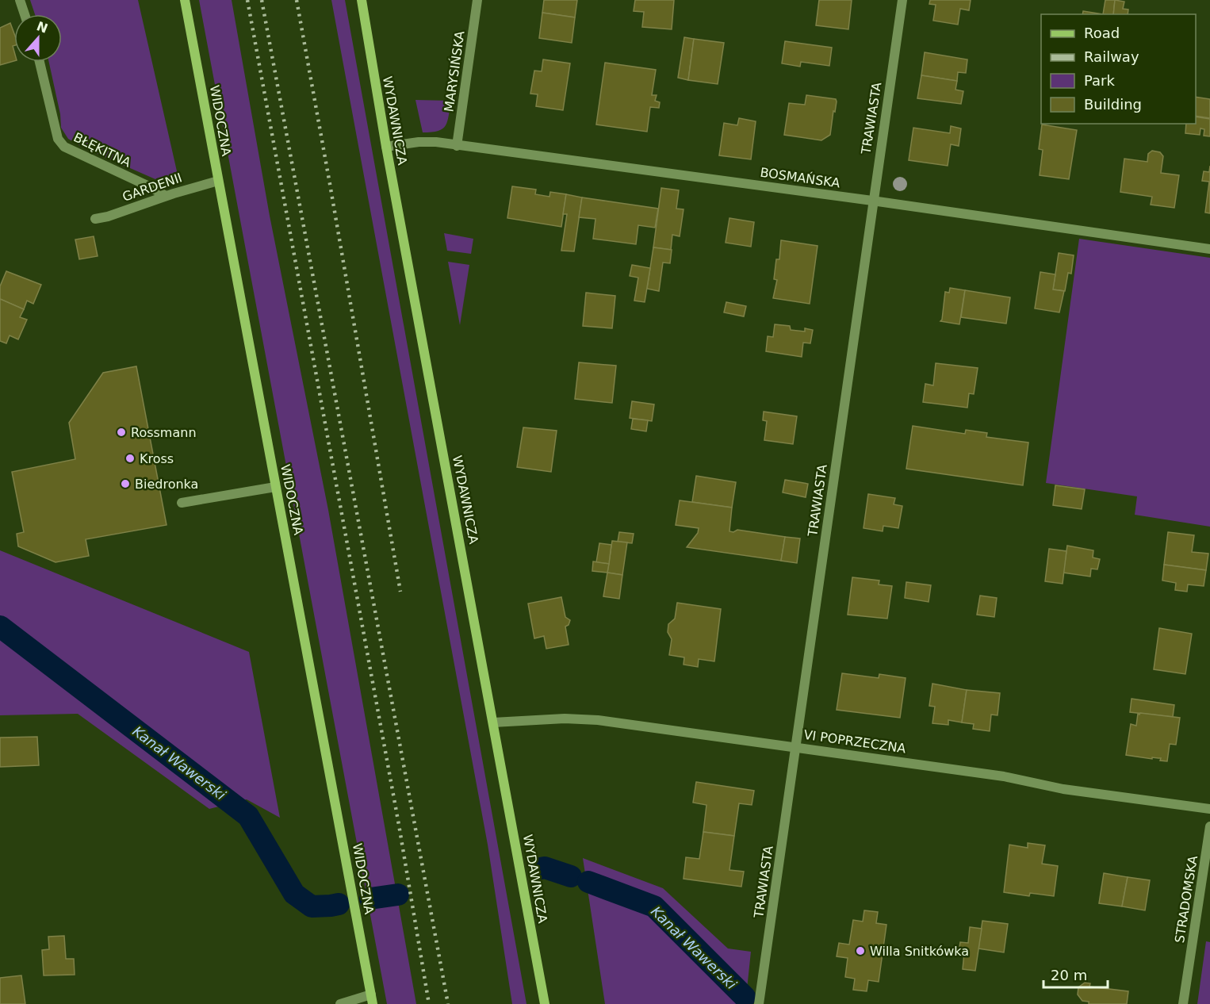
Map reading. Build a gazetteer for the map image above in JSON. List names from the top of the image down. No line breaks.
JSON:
{"streets":{"main road":["WIDOCZNA","WYDAWNICZA"],"street":["MARYSIŃSKA","TRAWIASTA","BŁĘKITNA","BOSMAŃSKA","GARDENII","VI POPRZECZNA","STRADOMSKA"]},"crossings":[["MARYSIŃSKA","BOSMAŃSKA"],["TRAWIASTA","BOSMAŃSKA"],["TRAWIASTA","VI POPRZECZNA"],["WIDOCZNA","GARDENII"],["WYDAWNICZA","BOSMAŃSKA"],["WYDAWNICZA","VI POPRZECZNA"],["BŁĘKITNA","GARDENII"]],"water":["Kanał Wawerski"],"places":["Rossmann","Kross","Biedronka","Willa Snitkówka"],"legend":["Road","Railway","Park","Building"],"scale_bar":"20 m","north":"top"}
